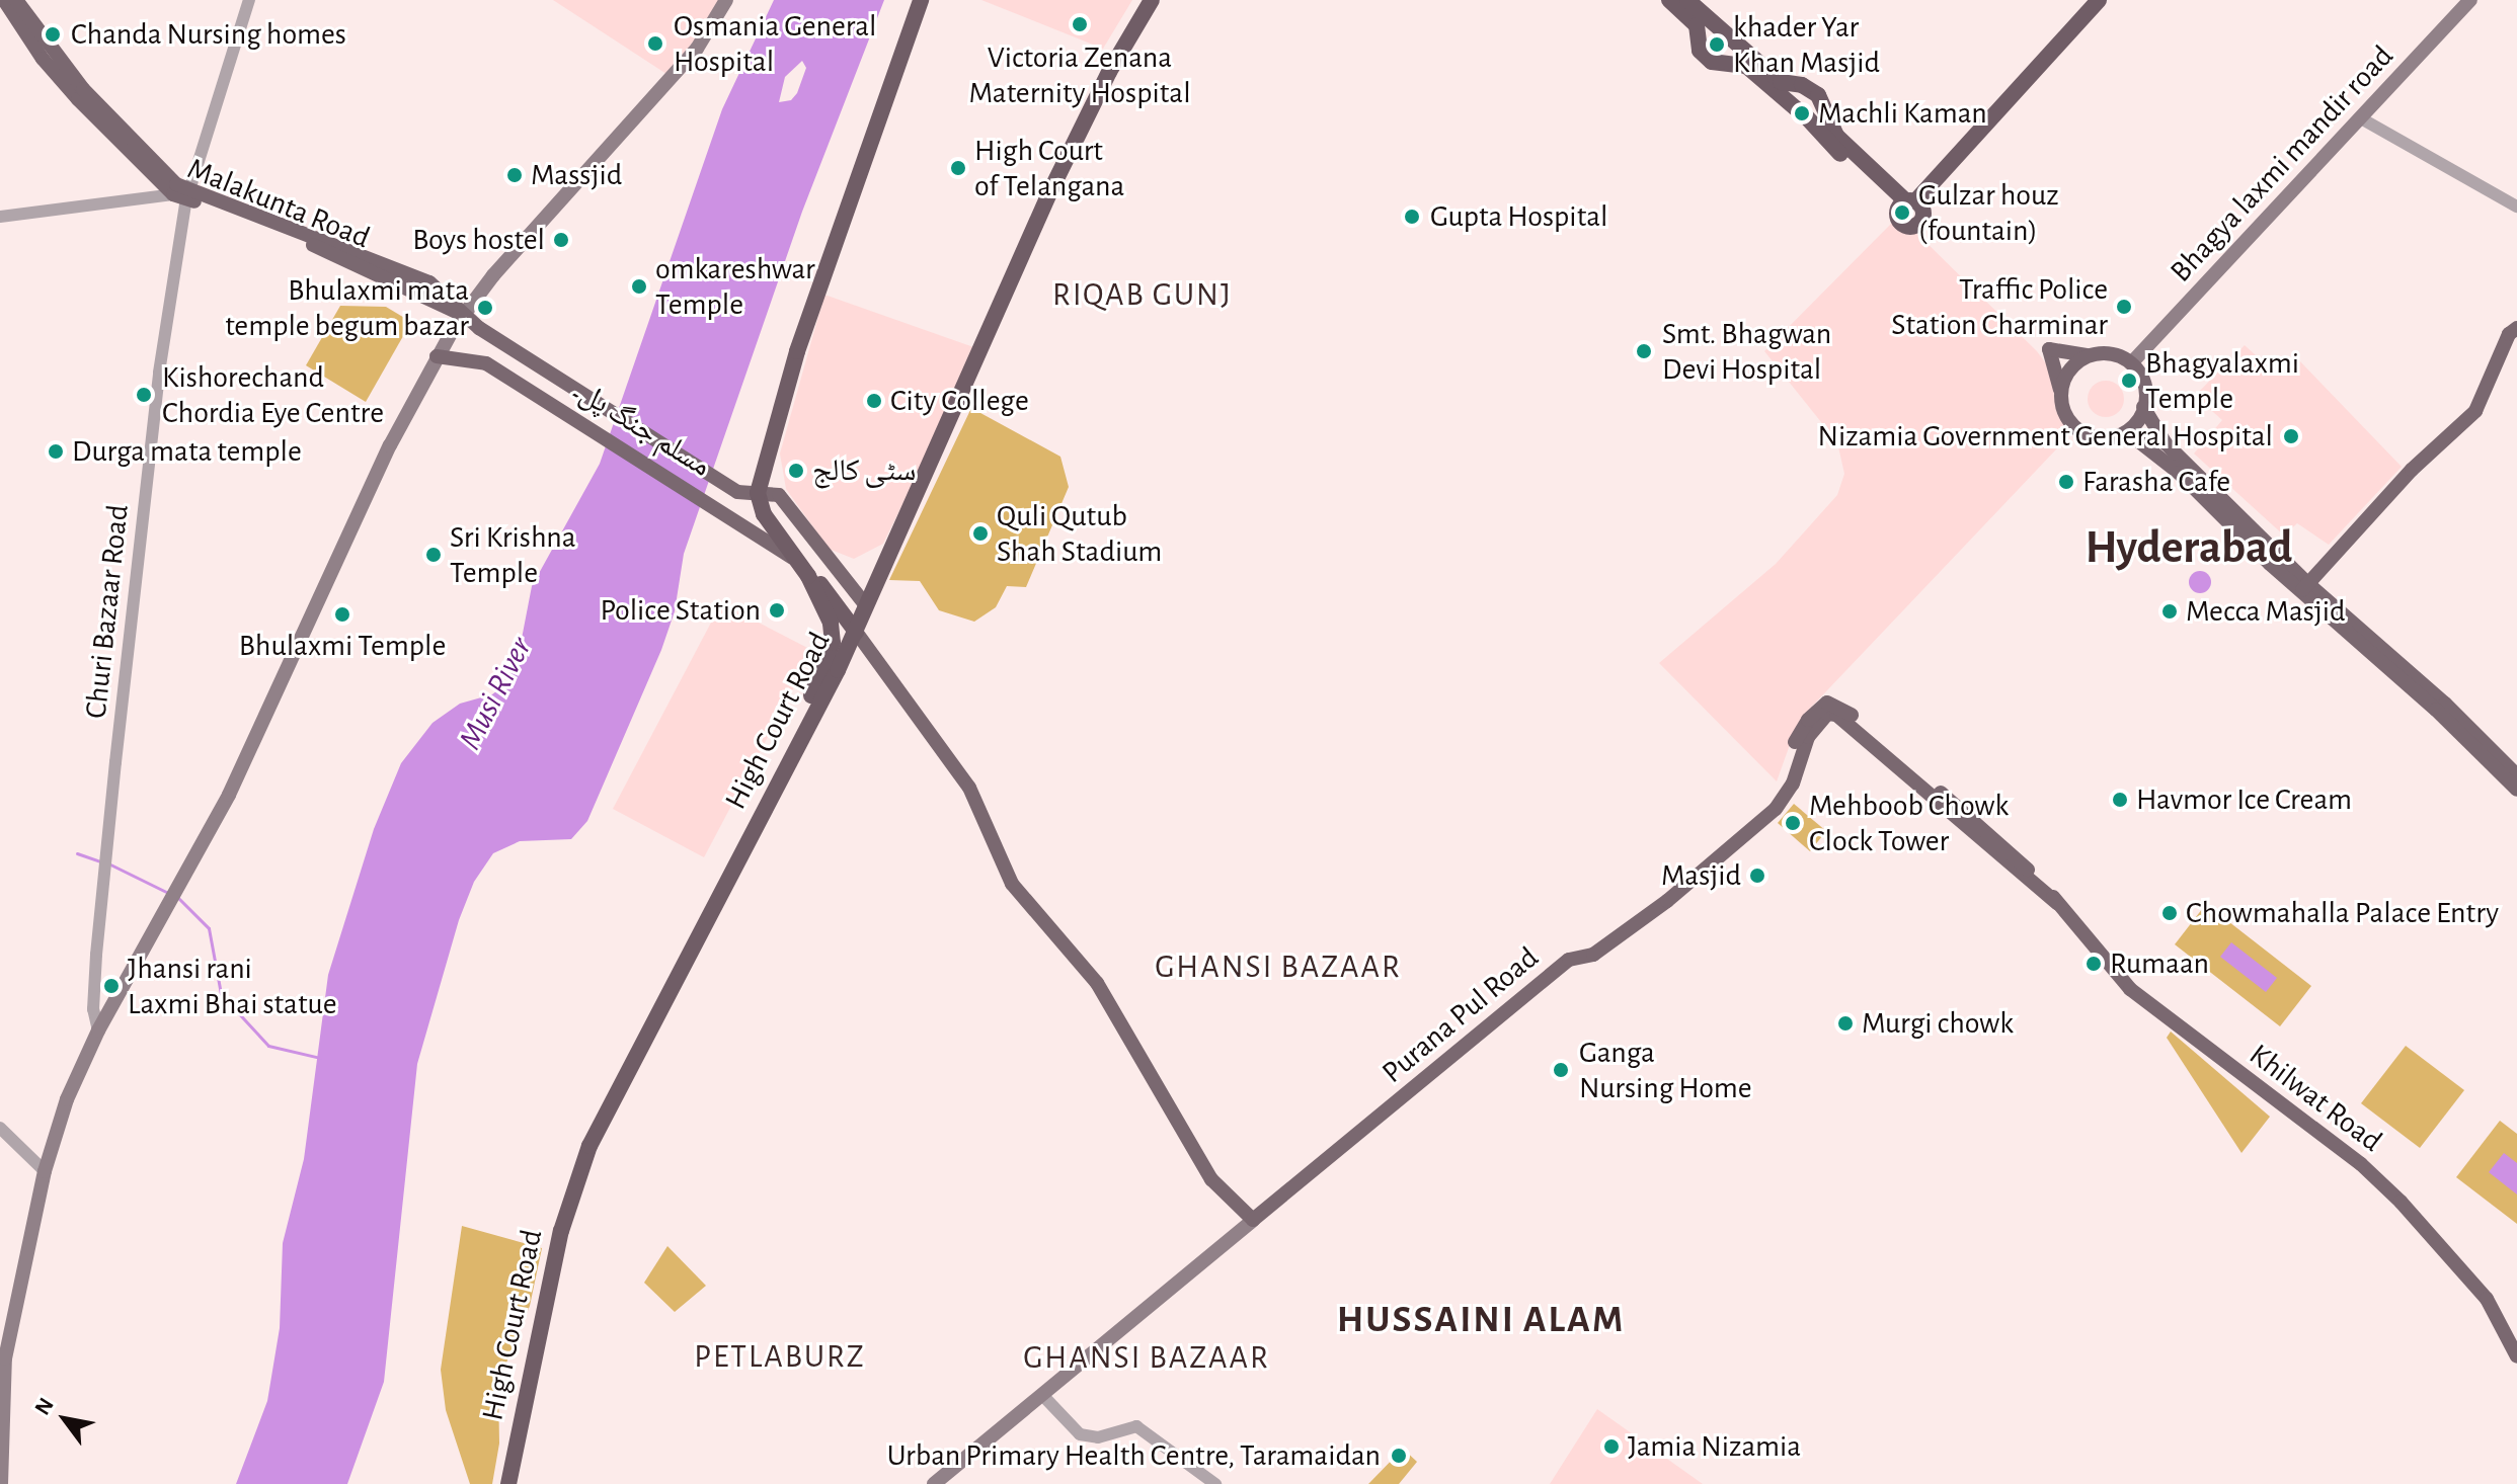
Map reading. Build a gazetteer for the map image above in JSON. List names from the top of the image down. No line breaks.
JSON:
{"streets":{"highway":["High Court Road"],"main road":["Bhagya laxmi mandir road","Malakunta Road","مسلم جنگ پل۔","Purana Pul Road","Khilwat Road"],"street":["Churi Bazaar Road"]},"crossings":[["Malakunta Road","مسلم جنگ پل۔"],["Malakunta Road","Churi Bazaar Road"],["مسلم جنگ پل۔","Churi Bazaar Road"],["مسلم جنگ پل۔","High Court Road"],["Purana Pul Road","Khilwat Road"]],"districts":["RIQAB GUNJ","Hyderabad","GHANSI BAZAAR","HUSSAINI ALAM","PETLABURZ","GHANSI BAZAAR"],"water":["Musi River"],"places":["Victoria Zenana Maternity Hospital","Chanda Nursing homes","Osmania General Hospital","khader Yar Khan Masjid","Machli Kaman","High Court of Telangana","Massjid","Gulzar houz (fountain)","Gupta Hospital","Boys hostel","omkareshwar Temple","Traffic Police Station Charminar","Bhulaxmi mata temple begum bazar","Smt. Bhagwan Devi Hospital","Bhagyalaxmi Temple","Kishorechand Chordia Eye Centre","City College","Nizamia Government General Hospital","Durga mata temple","سٹی کالج","Farasha Cafe","Quli Qutub Shah Stadium","Sri Krishna Temple","Police Station","Mecca Masjid","Bhulaxmi Temple","Havmor Ice Cream","Mehboob Chowk Clock Tower","Masjid","Chowmahalla Palace Entry","Rumaan","Jhansi rani Laxmi Bhai statue","Murgi chowk","Ganga Nursing Home","Jamia Nizamia","Urban Primary Health Centre, Taramaidan"],"north":"top left"}
